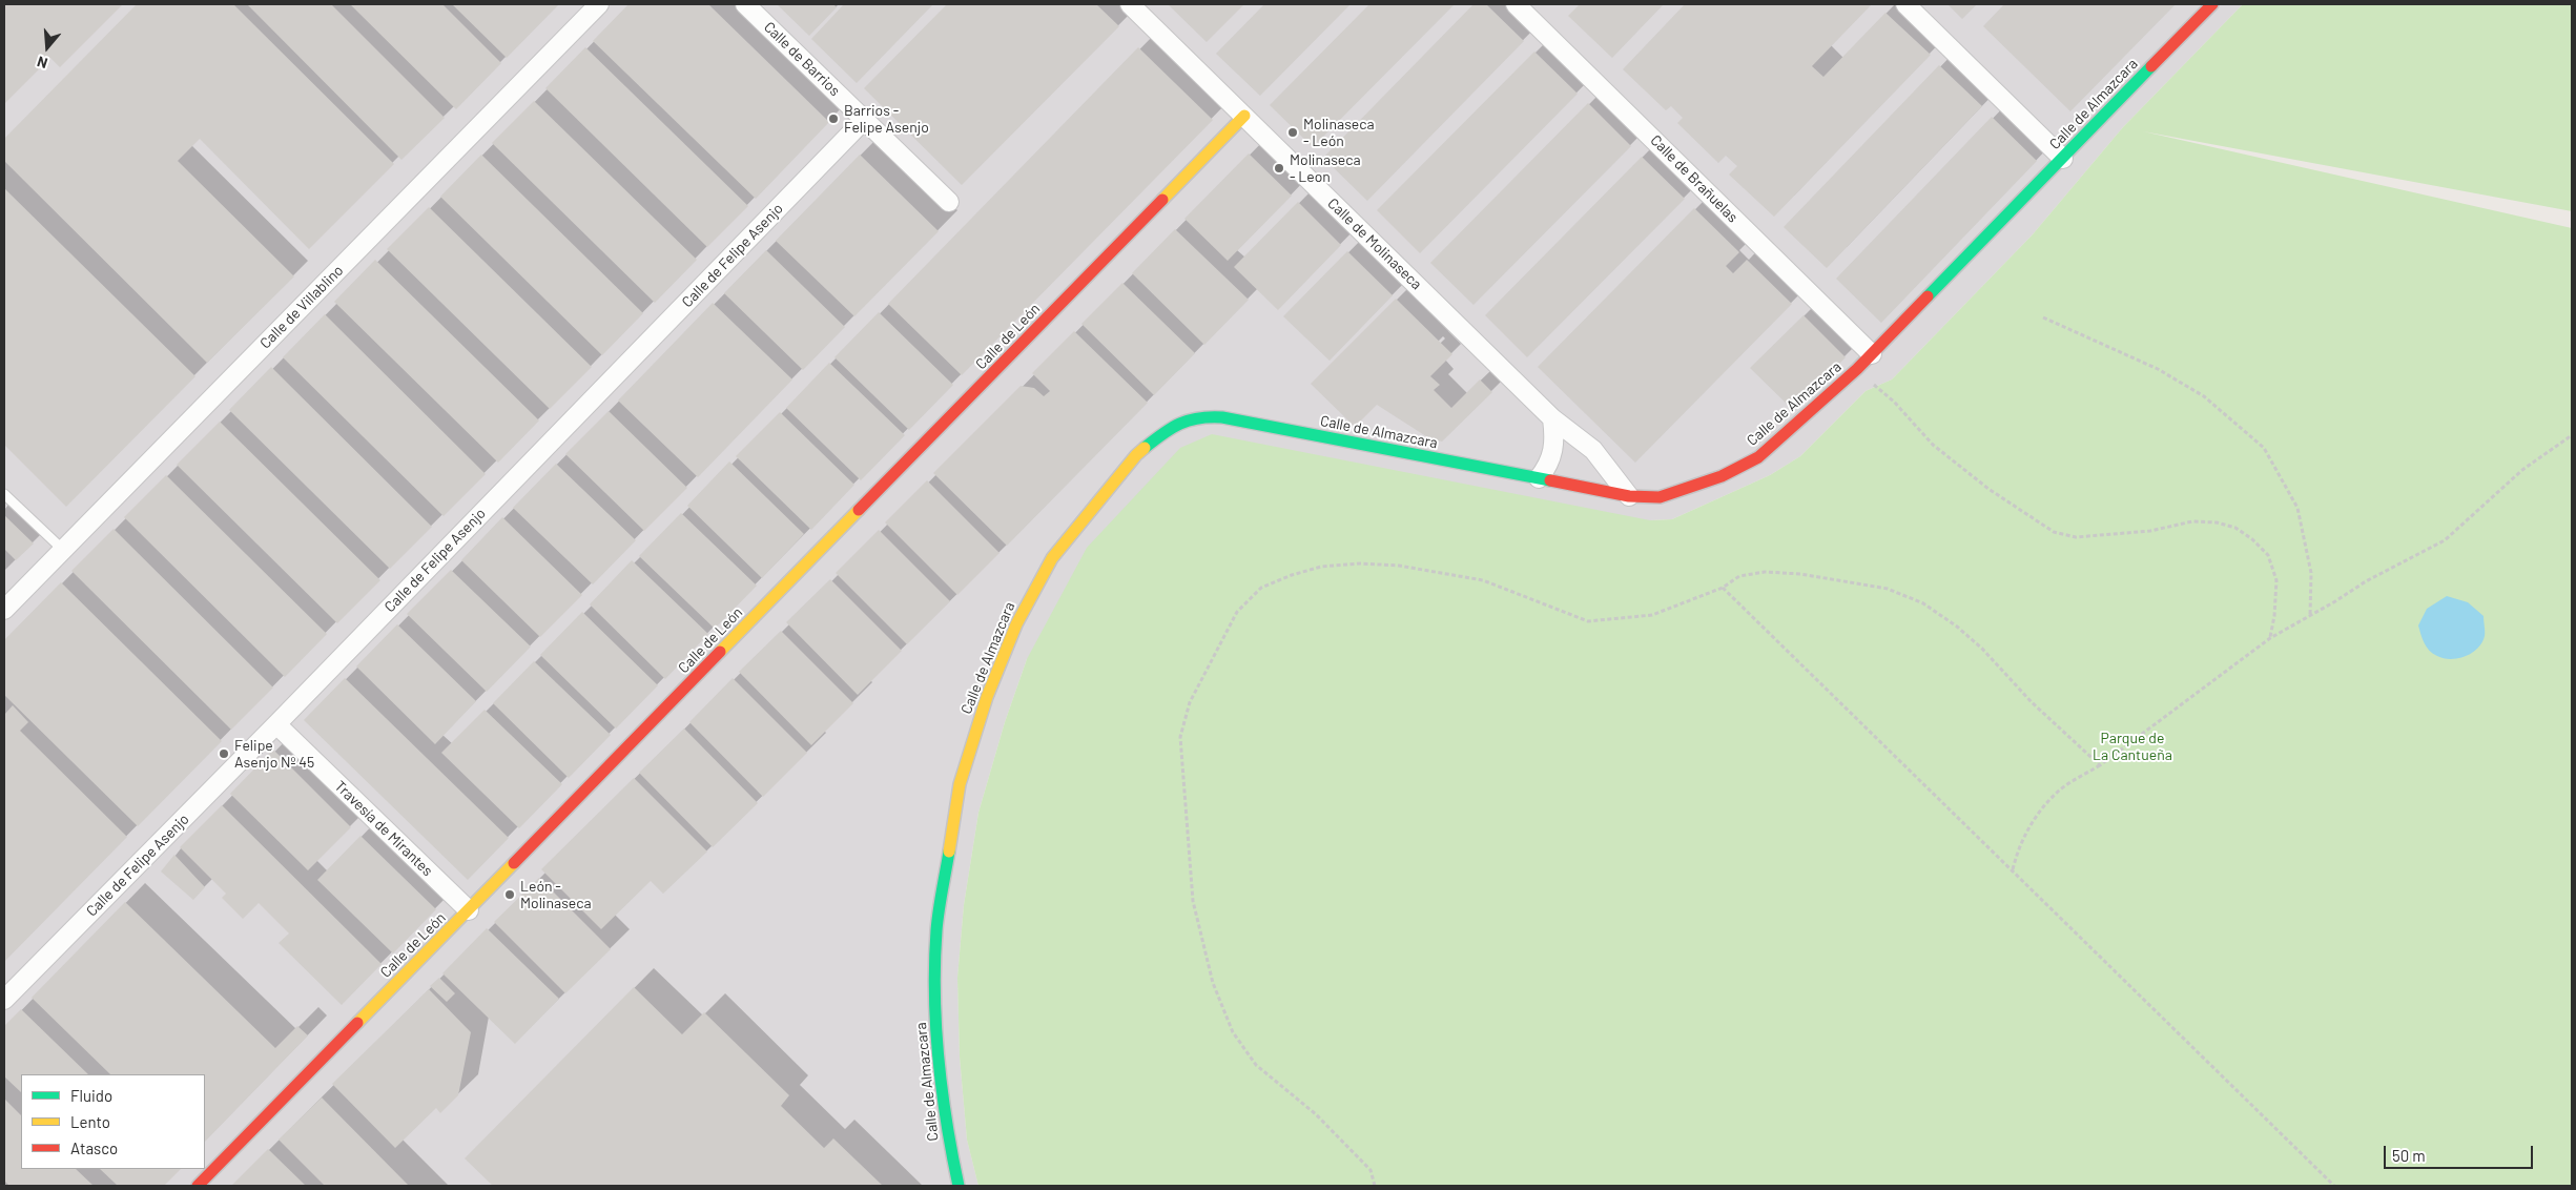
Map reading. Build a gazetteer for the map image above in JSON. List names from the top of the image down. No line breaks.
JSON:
{"streets":{"street":["Calle de Barrios","Calle de Almazcara","Calle de Brañuelas","Calle de Molinaseca","Calle de Felipe Asenjo","Calle de Villablino","Calle de León","Travesía de Mirantes"]},"crossings":[["Calle de Barrios","Calle de Felipe Asenjo"],["Calle de Almazcara","Calle de Brañuelas"],["Calle de Almazcara","Calle de Molinaseca"],["Calle de Molinaseca","Calle de León"],["Calle de Felipe Asenjo","Travesía de Mirantes"],["Calle de León","Travesía de Mirantes"]],"parks":["Parque de La Cantueña"],"places":["Barrios - Felipe Asenjo","Molinaseca - León","Molinaseca - Leon","Felipe Asenjo Nº 45","León - Molinaseca"],"legend":["Fluido","Lento","Atasco"],"scale_bar":"50 m","north":"bottom"}
